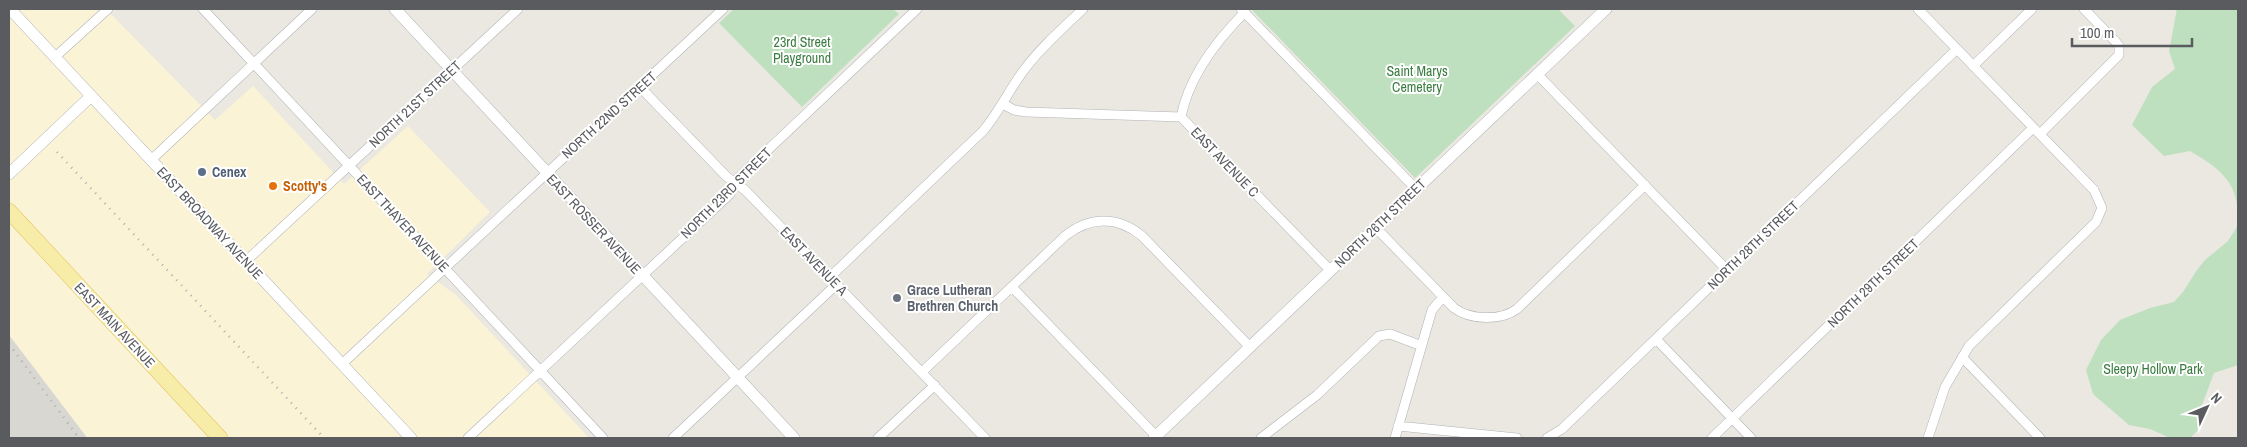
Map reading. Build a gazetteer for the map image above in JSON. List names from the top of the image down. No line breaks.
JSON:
{"streets":{"main road":["EAST MAIN AVENUE"],"street":["NORTH 21ST STREET","NORTH 22ND STREET","EAST AVENUE C","NORTH 23RD STREET","EAST BROADWAY AVENUE","EAST THAYER AVENUE","NORTH 26TH STREET","EAST ROSSER AVENUE","NORTH 28TH STREET","EAST AVENUE A","NORTH 29TH STREET"]},"crossings":[["NORTH 21ST STREET","EAST BROADWAY AVENUE"],["NORTH 21ST STREET","EAST THAYER AVENUE"],["NORTH 21ST STREET","EAST ROSSER AVENUE"],["NORTH 22ND STREET","EAST BROADWAY AVENUE"],["NORTH 22ND STREET","EAST THAYER AVENUE"],["NORTH 22ND STREET","EAST ROSSER AVENUE"],["NORTH 22ND STREET","EAST AVENUE A"],["EAST AVENUE C","NORTH 26TH STREET"],["NORTH 23RD STREET","EAST THAYER AVENUE"],["NORTH 23RD STREET","EAST ROSSER AVENUE"],["NORTH 23RD STREET","EAST AVENUE A"]],"parks":["23rd Street Playground","Saint Marys Cemetery","Sleepy Hollow Park"],"places":["Cenex","Scotty's","Grace Lutheran Brethren Church"],"scale_bar":"100 m","north":"top right"}
